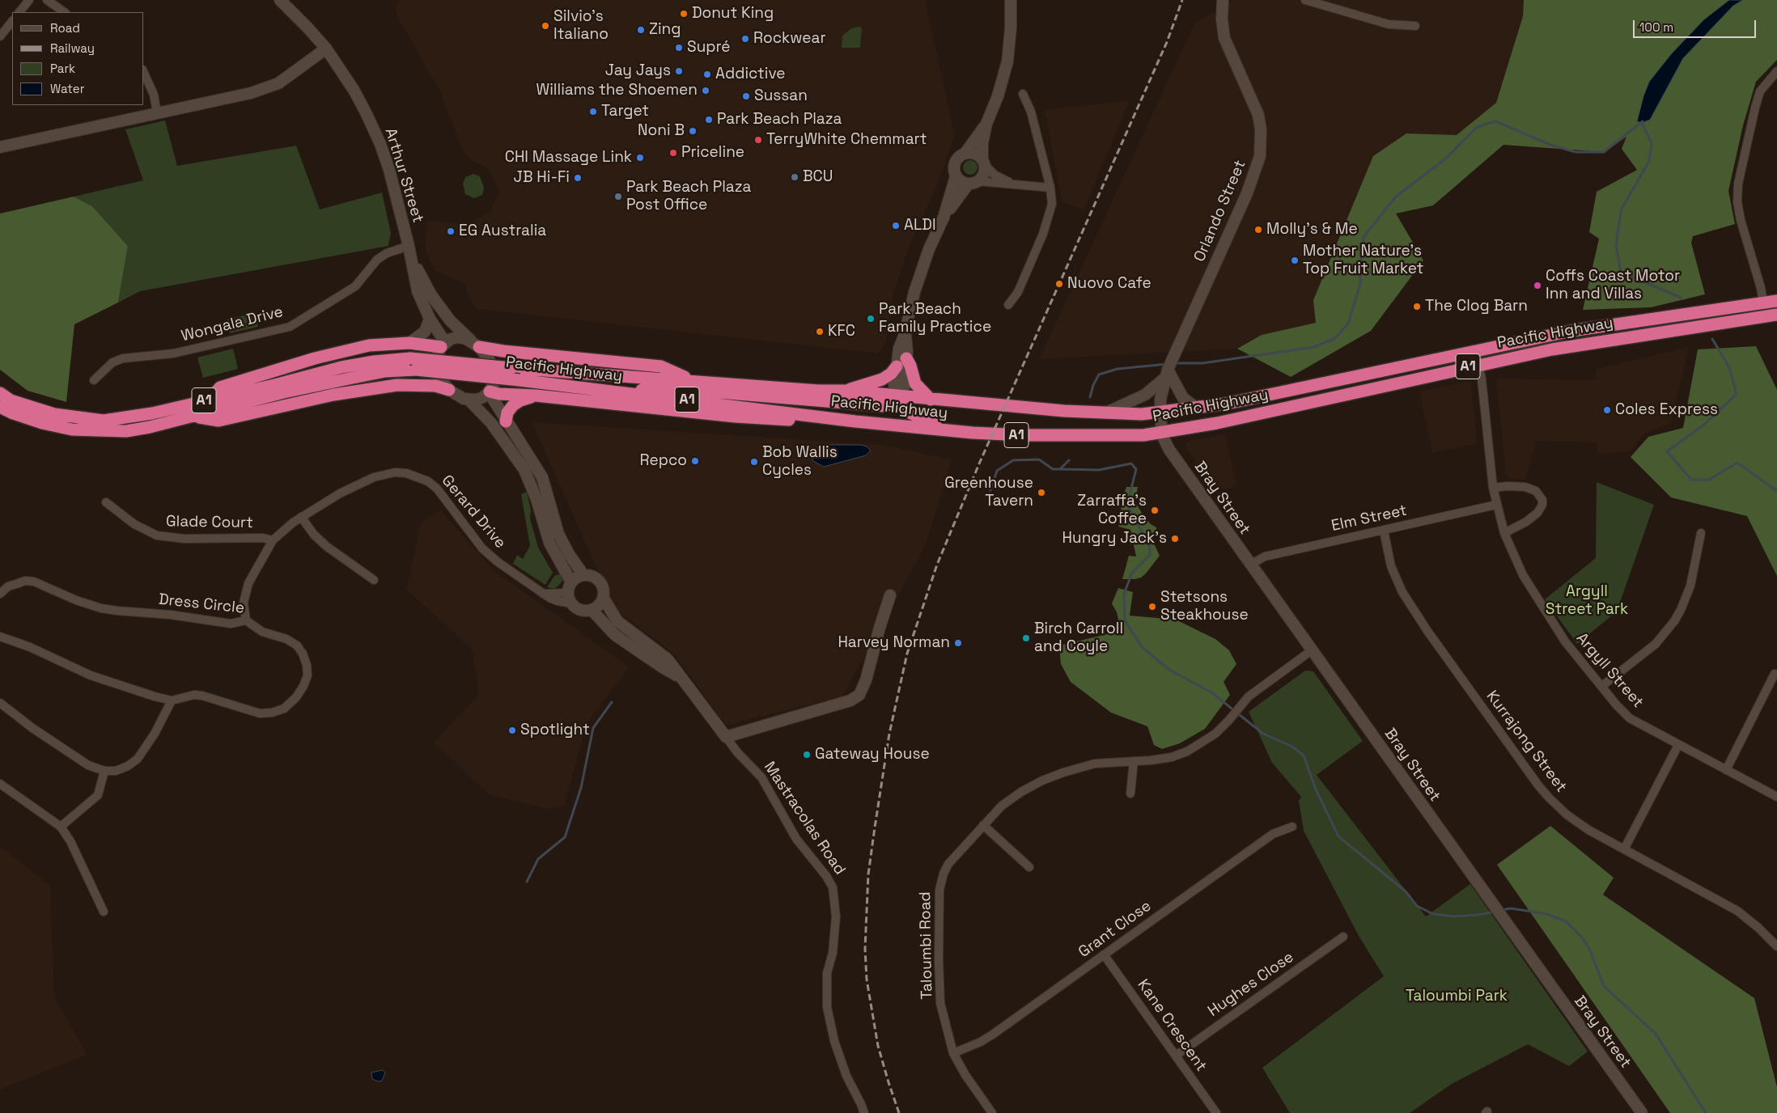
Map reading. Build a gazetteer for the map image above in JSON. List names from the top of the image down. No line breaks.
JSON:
{"streets":{"highway":["Pacific Highway","A1"],"street":["Arthur Street","Orlando Street","Wongala Drive","Bray Street","Gerard Drive","Elm Street","Glade Court","Dress Circle","Argyll Street","Kurrajong Street","Mastracolas Road","Grant Close","Taloumbi Road","Hughes Close","Kane Crescent"]},"crossings":[["Arthur Street","Wongala Drive"],["Orlando Street","Pacific Highway"],["Orlando Street","Bray Street"],["Pacific Highway","Bray Street"],["Pacific Highway","Argyll Street"],["Bray Street","Elm Street"],["Bray Street","Taloumbi Road"],["Gerard Drive","Glade Court"],["Gerard Drive","Mastracolas Road"],["Elm Street","Argyll Street"],["Elm Street","Kurrajong Street"],["Grant Close","Taloumbi Road"],["Grant Close","Kane Crescent"],["Hughes Close","Kane Crescent"]],"parks":["Argyll Street Park","Taloumbi Park"],"places":["Donut King","Silvio's Italiano","Zing","Rockwear","Supré","Jay Jays","Addictive","Williams the Shoemen","Sussan","Target","Park Beach Plaza","Noni B","TerryWhite Chemmart","Priceline","CHI Massage Link","BCU","JB Hi-Fi","Park Beach Plaza Post Office","ALDI","Molly's & Me","EG Australia","Mother Nature's Top Fruit Market","Nuovo Cafe","Coffs Coast Motor Inn and Villas","The Clog Barn","Park Beach Family Practice","KFC","Coles Express","Repco","Bob Wallis Cycles","Greenhouse Tavern","Zarraffa's Coffee","Hungry Jack's","Stetsons Steakhouse","Birch Carroll and Coyle","Harvey Norman","Spotlight","Gateway House"],"legend":["Road","Railway","Park","Water"],"scale_bar":"100 m"}
